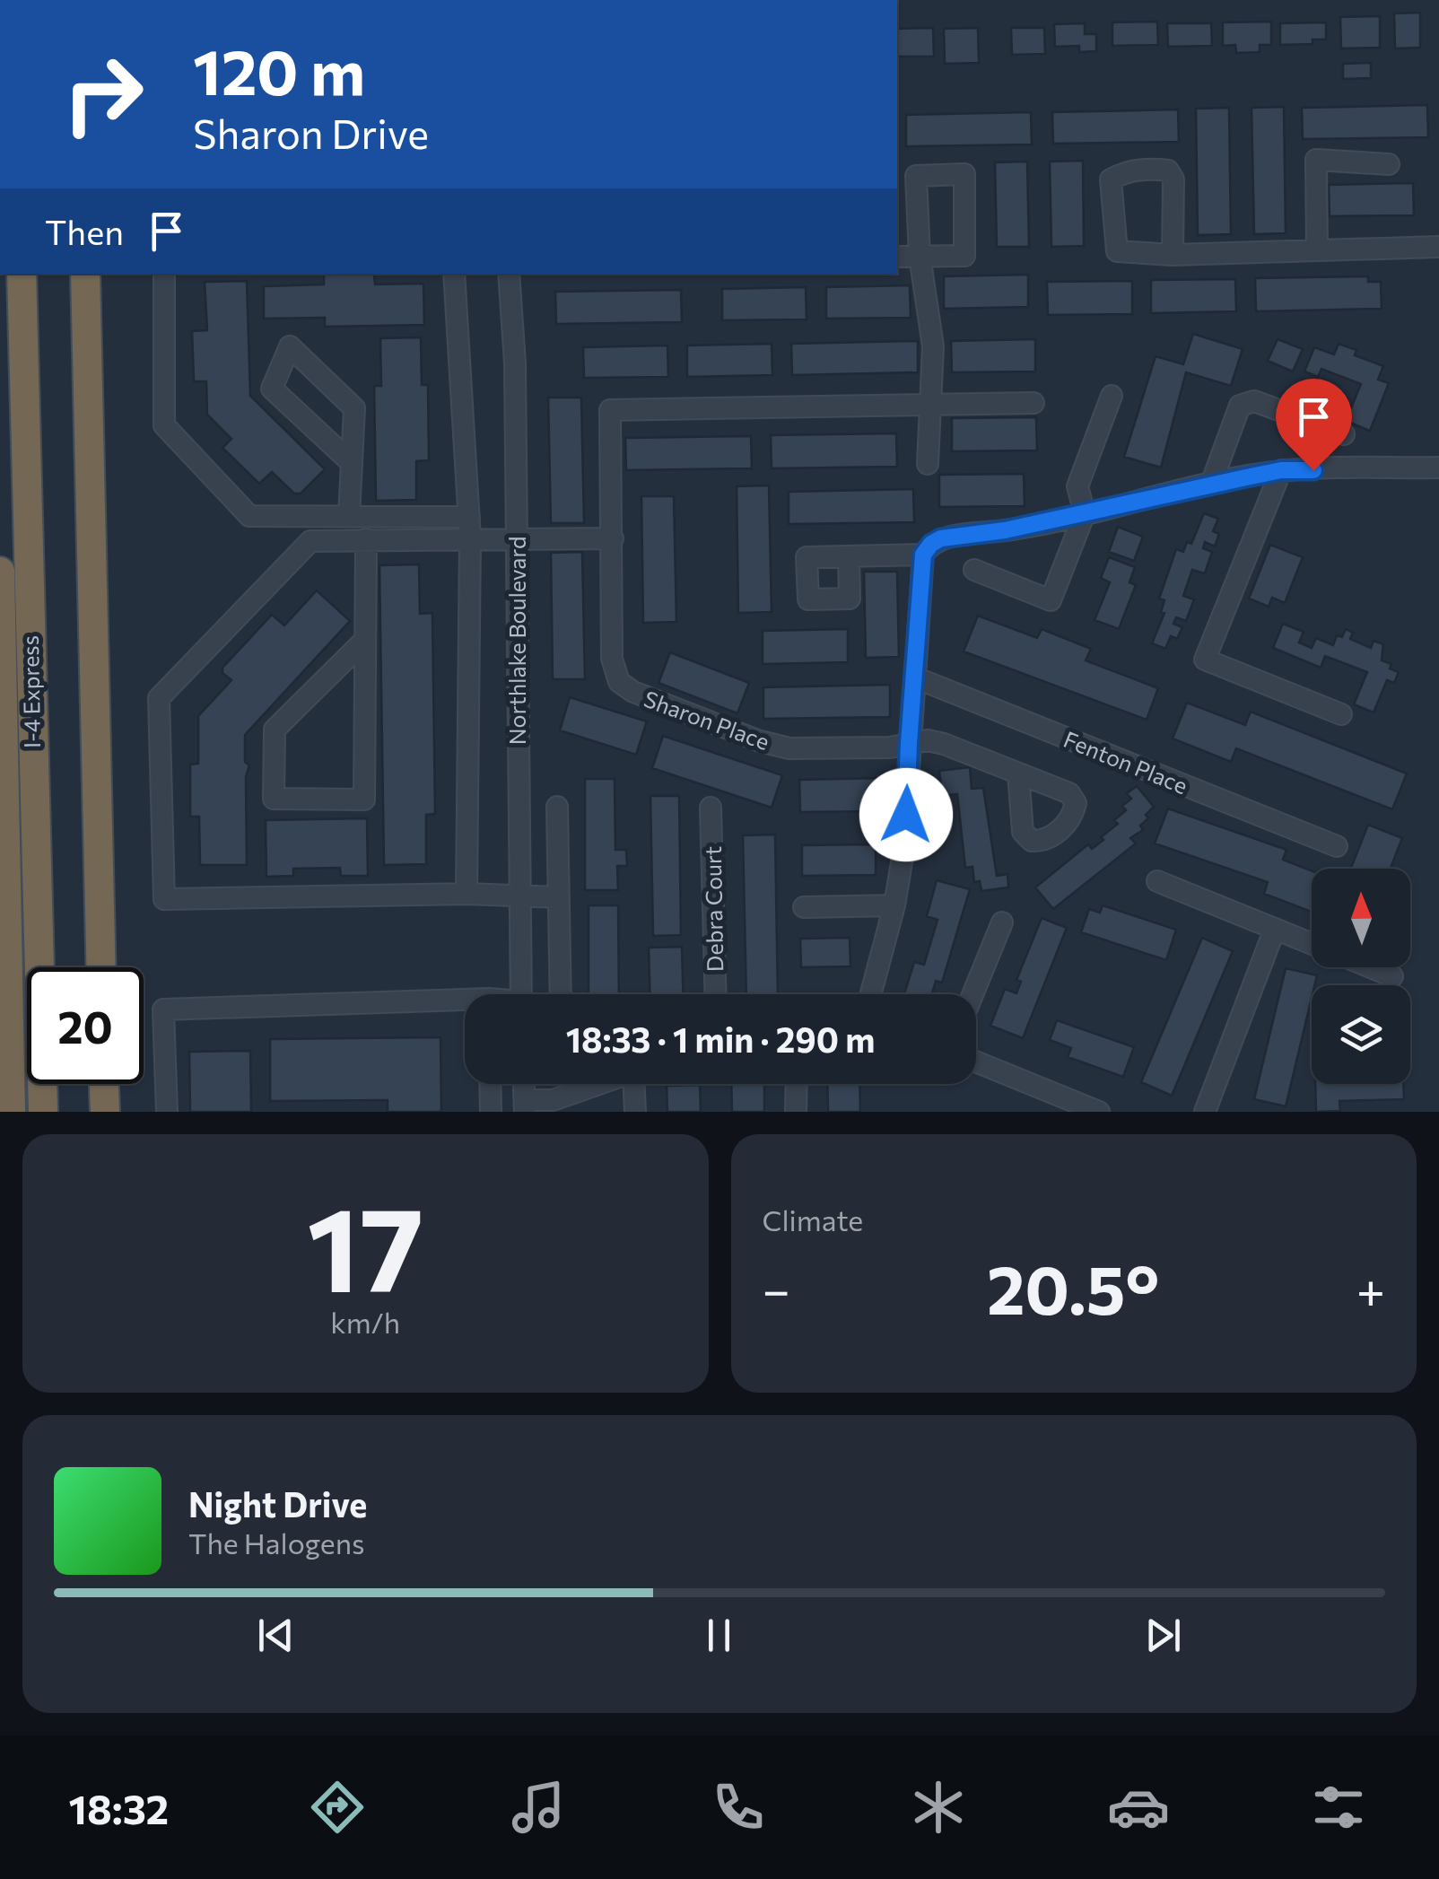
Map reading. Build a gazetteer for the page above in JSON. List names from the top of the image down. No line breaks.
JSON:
{"streets":{"highway":["I-4 Express"],"street":["Northlake Boulevard","Sharon Place","Fenton Place","Debra Court"]},"north":"top","page":{"turn":["120 m","Sharon Drive"],"then":"Then","limit":"20","trip":"18:33 · 1 min · 290 m","tile":[["17","km/h"],"Climate"],"heat":["−","20.5°","+"],"song":["Night Drive","The Halogens"],"tabs":"18:32"}}
